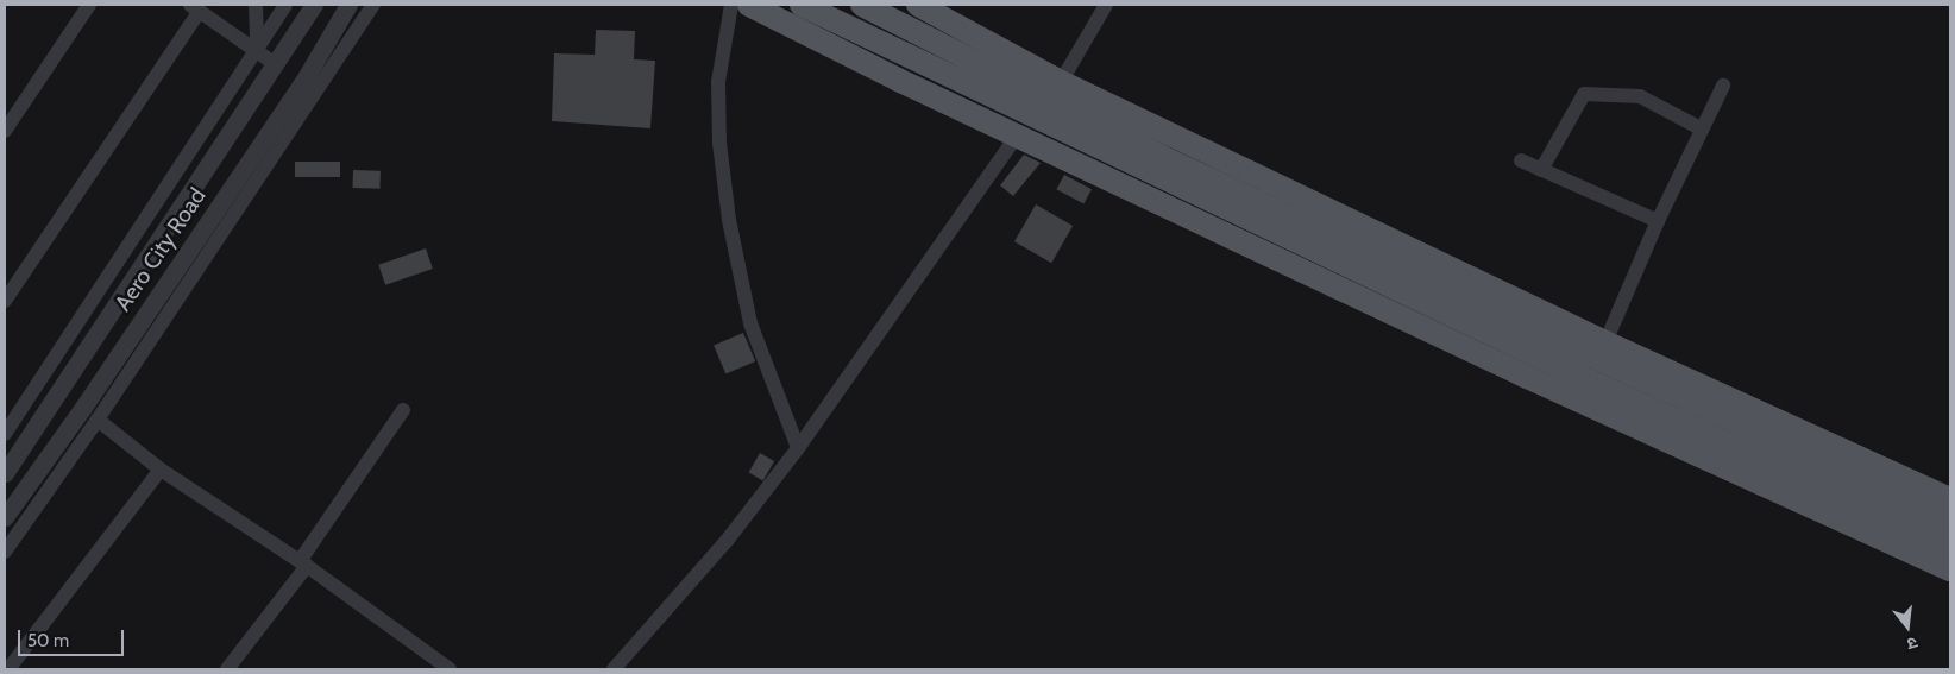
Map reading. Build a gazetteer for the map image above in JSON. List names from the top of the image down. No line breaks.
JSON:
{"streets":{"street":["Aero City Road"]},"scale_bar":"50 m","north":"bottom"}
